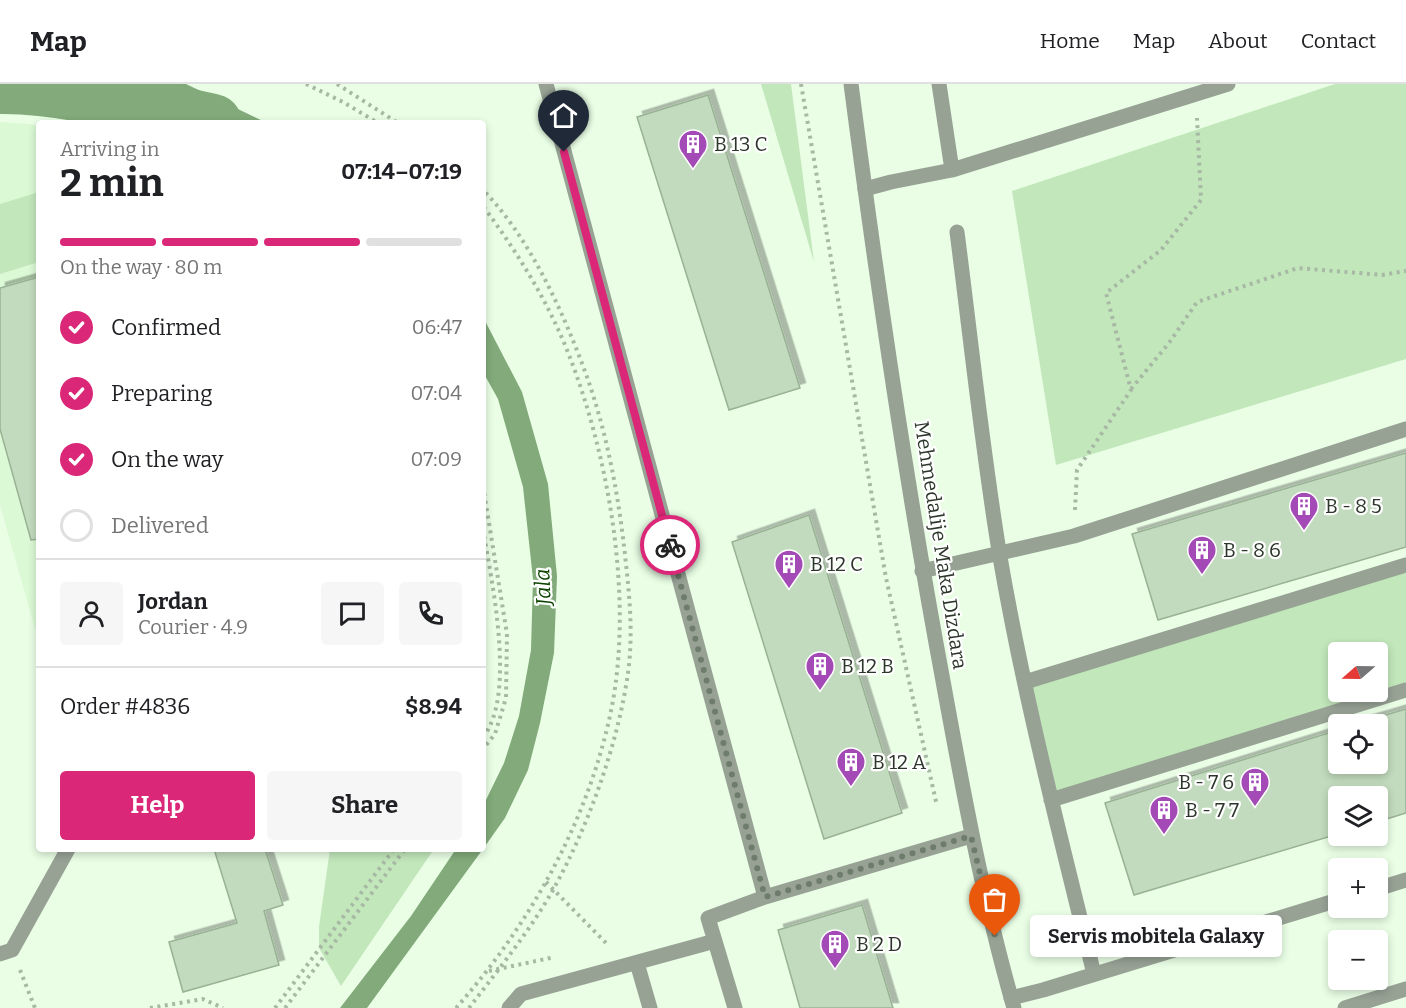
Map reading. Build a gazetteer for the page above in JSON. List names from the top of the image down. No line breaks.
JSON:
{"streets":{"street":["Mehmedalije Maka Dizdara"]},"water":["Jala"],"places":{"building":["B 13 C","B - 8 5","B - 8 6","B 12 C","B 12 B","B 12 A","B - 7 6","B - 7 7","B 2 D"],"other":["Servis mobitela Galaxy"]},"north":"left","page":{"header":"Map","nav":["Home","Map","About","Contact"],"heading":["2 min","Arriving in","07:14–07:19"],"panel":["Jordan","Courier · 4.9","Order #4836","$8.94"],"bar":"On the way · 80 m","list":[["Confirmed","06:47"],["Preparing","07:04"],["On the way","07:09"],"Delivered"],"map_buttons":["+","−"],"buttons":["Help","Share"],"bubble":"Servis mobitela Galaxy"}}
